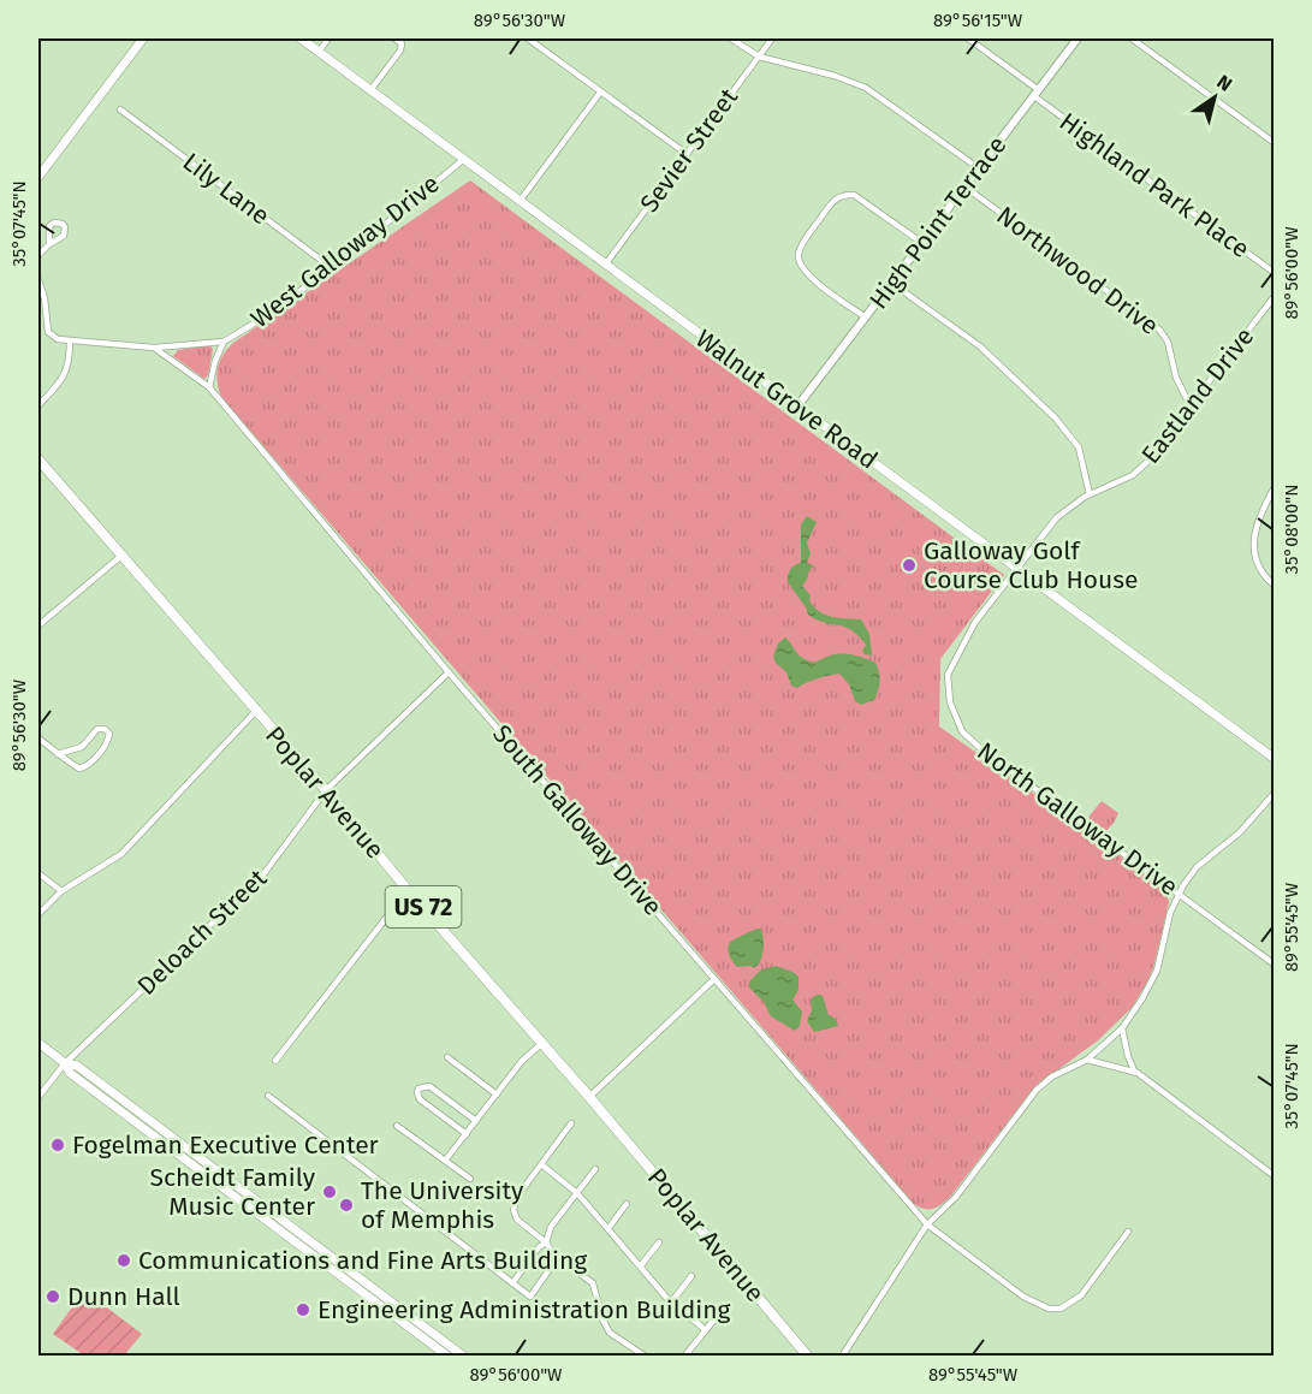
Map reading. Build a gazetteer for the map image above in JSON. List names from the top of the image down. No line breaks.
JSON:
{"streets":{"main road":["Walnut Grove Road","Poplar Avenue","US 72"],"street":["Sevier Street","Highland Park Place","Lily Lane","High Point Terrace","West Galloway Drive","Northwood Drive","Eastland Drive","North Galloway Drive","South Galloway Drive","Deloach Street"]},"crossings":[["Sevier Street","Walnut Grove Road"],["Highland Park Place","High Point Terrace"],["Lily Lane","West Galloway Drive"],["High Point Terrace","Northwood Drive"],["High Point Terrace","Walnut Grove Road"],["West Galloway Drive","Walnut Grove Road"],["West Galloway Drive","South Galloway Drive"],["Northwood Drive","Eastland Drive"],["Eastland Drive","Walnut Grove Road"],["Eastland Drive","North Galloway Drive"],["Walnut Grove Road","North Galloway Drive"],["Poplar Avenue","Deloach Street"],["South Galloway Drive","Deloach Street"]],"places":["Galloway Golf Course Club House","Fogelman Executive Center","Scheidt Family Music Center","The University of Memphis","Communications and Fine Arts Building","Dunn Hall","Engineering Administration Building"],"north":"top right","coordinates":["89°56'30\"W","89°56'15\"W","35°07'45\"N","89°56'00\"W","35°08'00\"N","89°55'45\"W"]}
